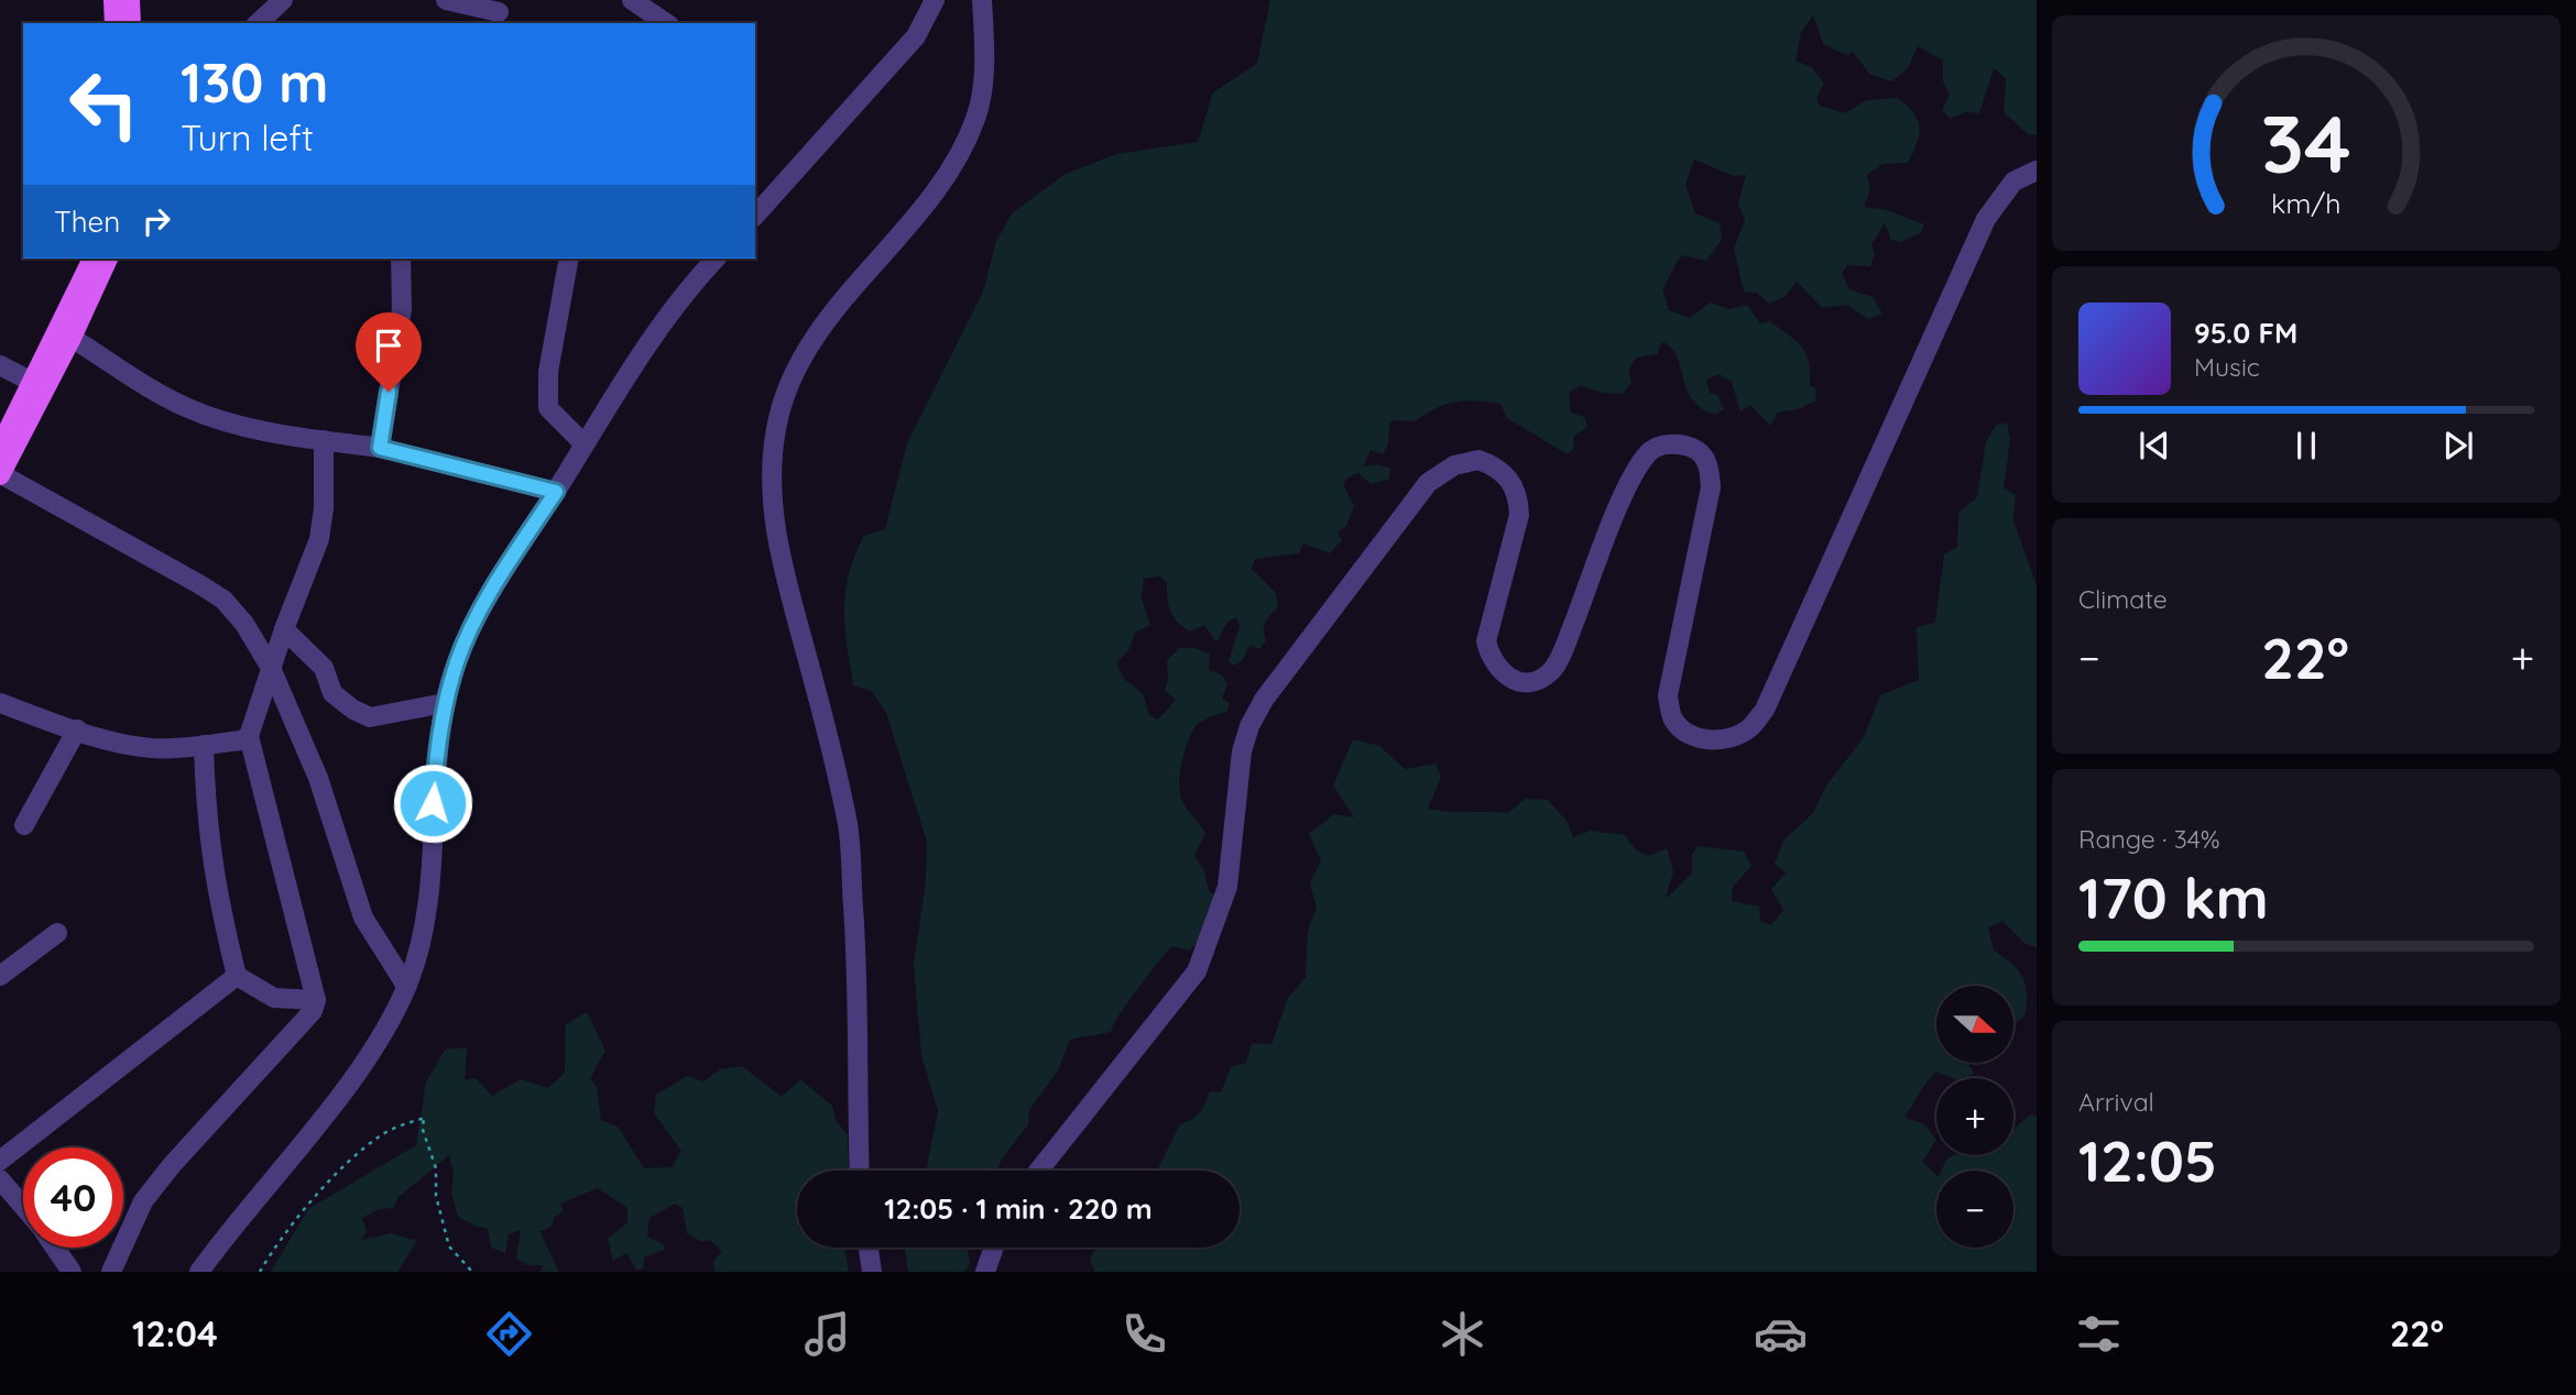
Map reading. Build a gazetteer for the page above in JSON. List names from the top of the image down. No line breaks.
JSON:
{"north":"right","page":{"turn":["130 m","Turn left"],"then":"Then","song":["95.0 FM","Music"],"tile":["Climate",["Range · 34%","170 km"],["Arrival","12:05"]],"heat":["−","22°","+"],"map_buttons":["+","−"],"limit":"40","trip":"12:05 · 1 min · 220 m","tabs":["12:04","22°"],"gauge":["34","km/h"]}}
